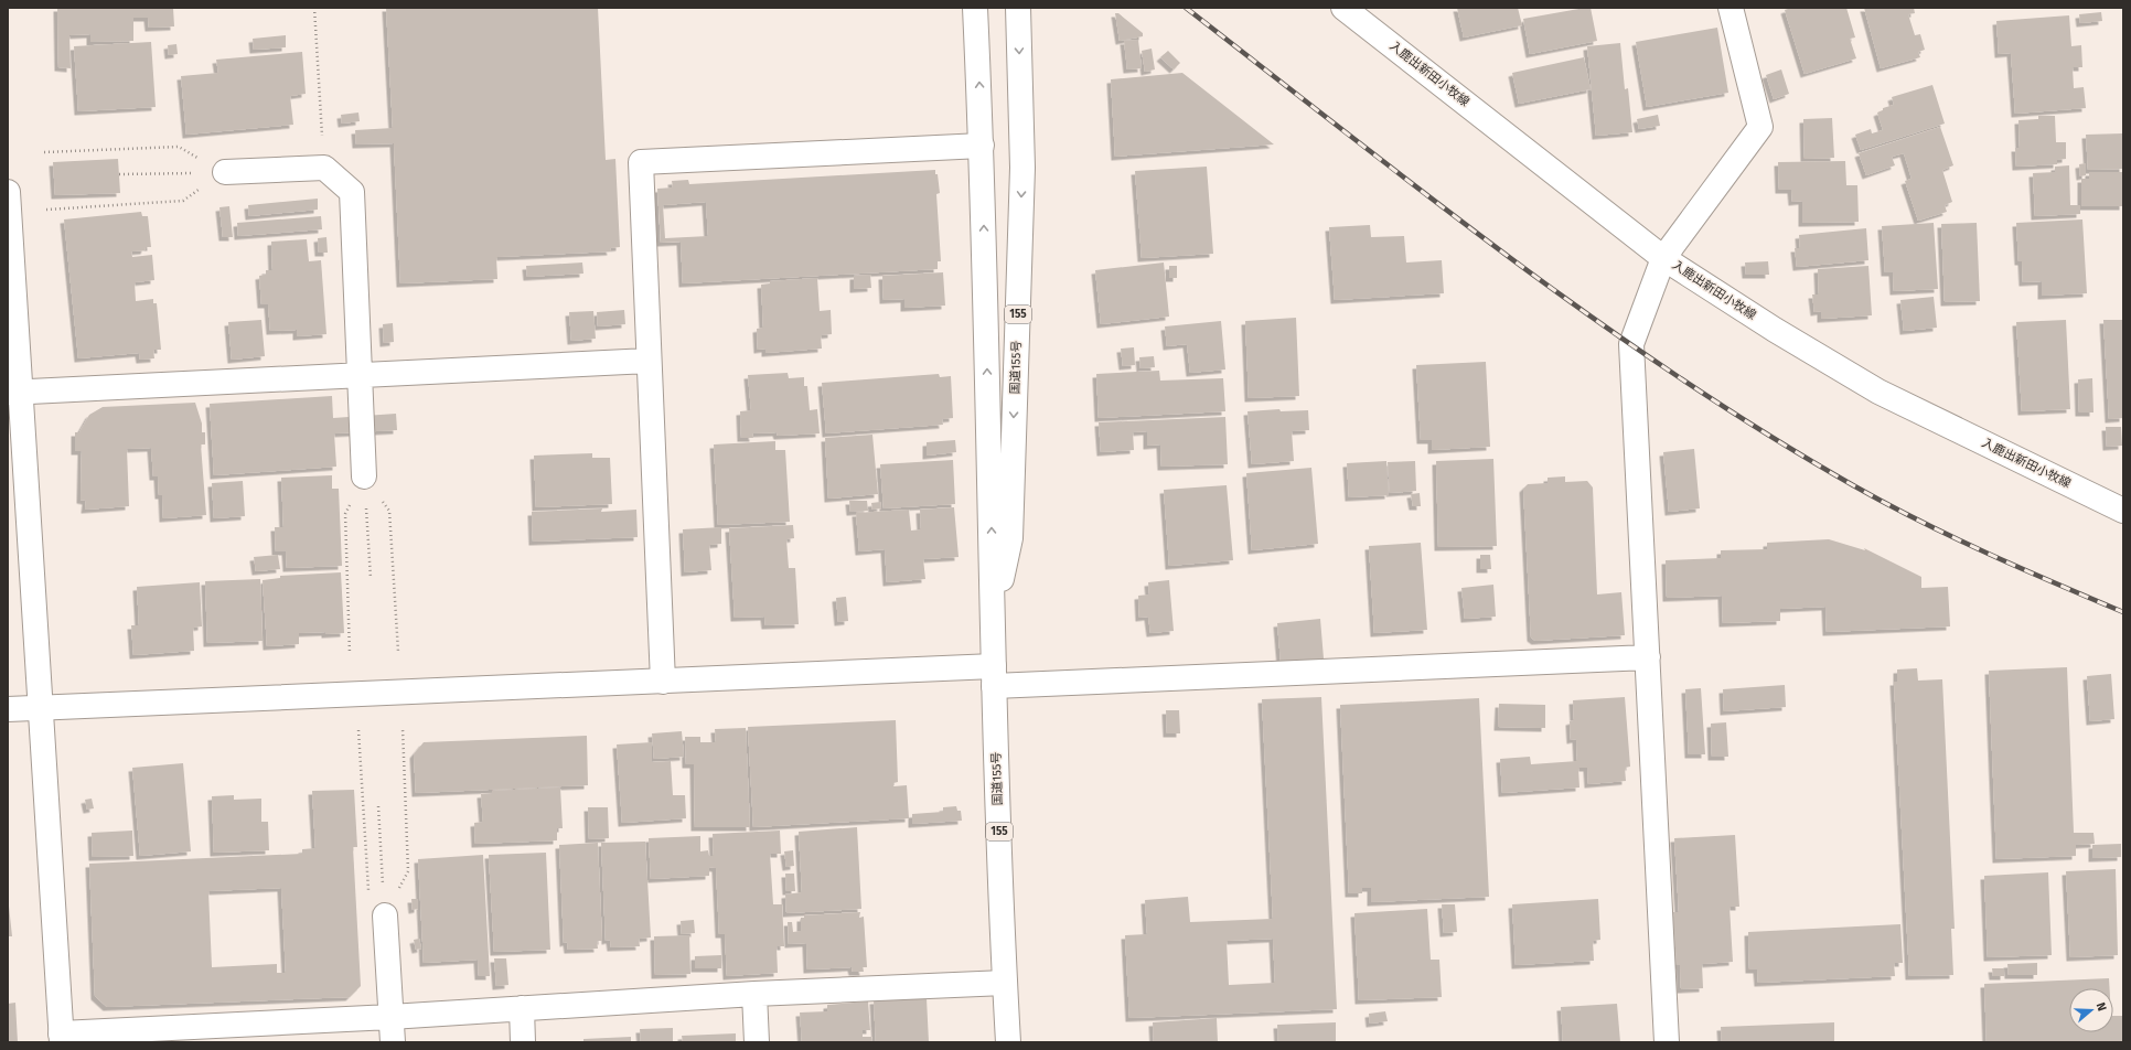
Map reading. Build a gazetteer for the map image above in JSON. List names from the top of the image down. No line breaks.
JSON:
{"streets":{"main road":["入鹿出新田小牧線","155","国道155号"]},"north":"right"}
